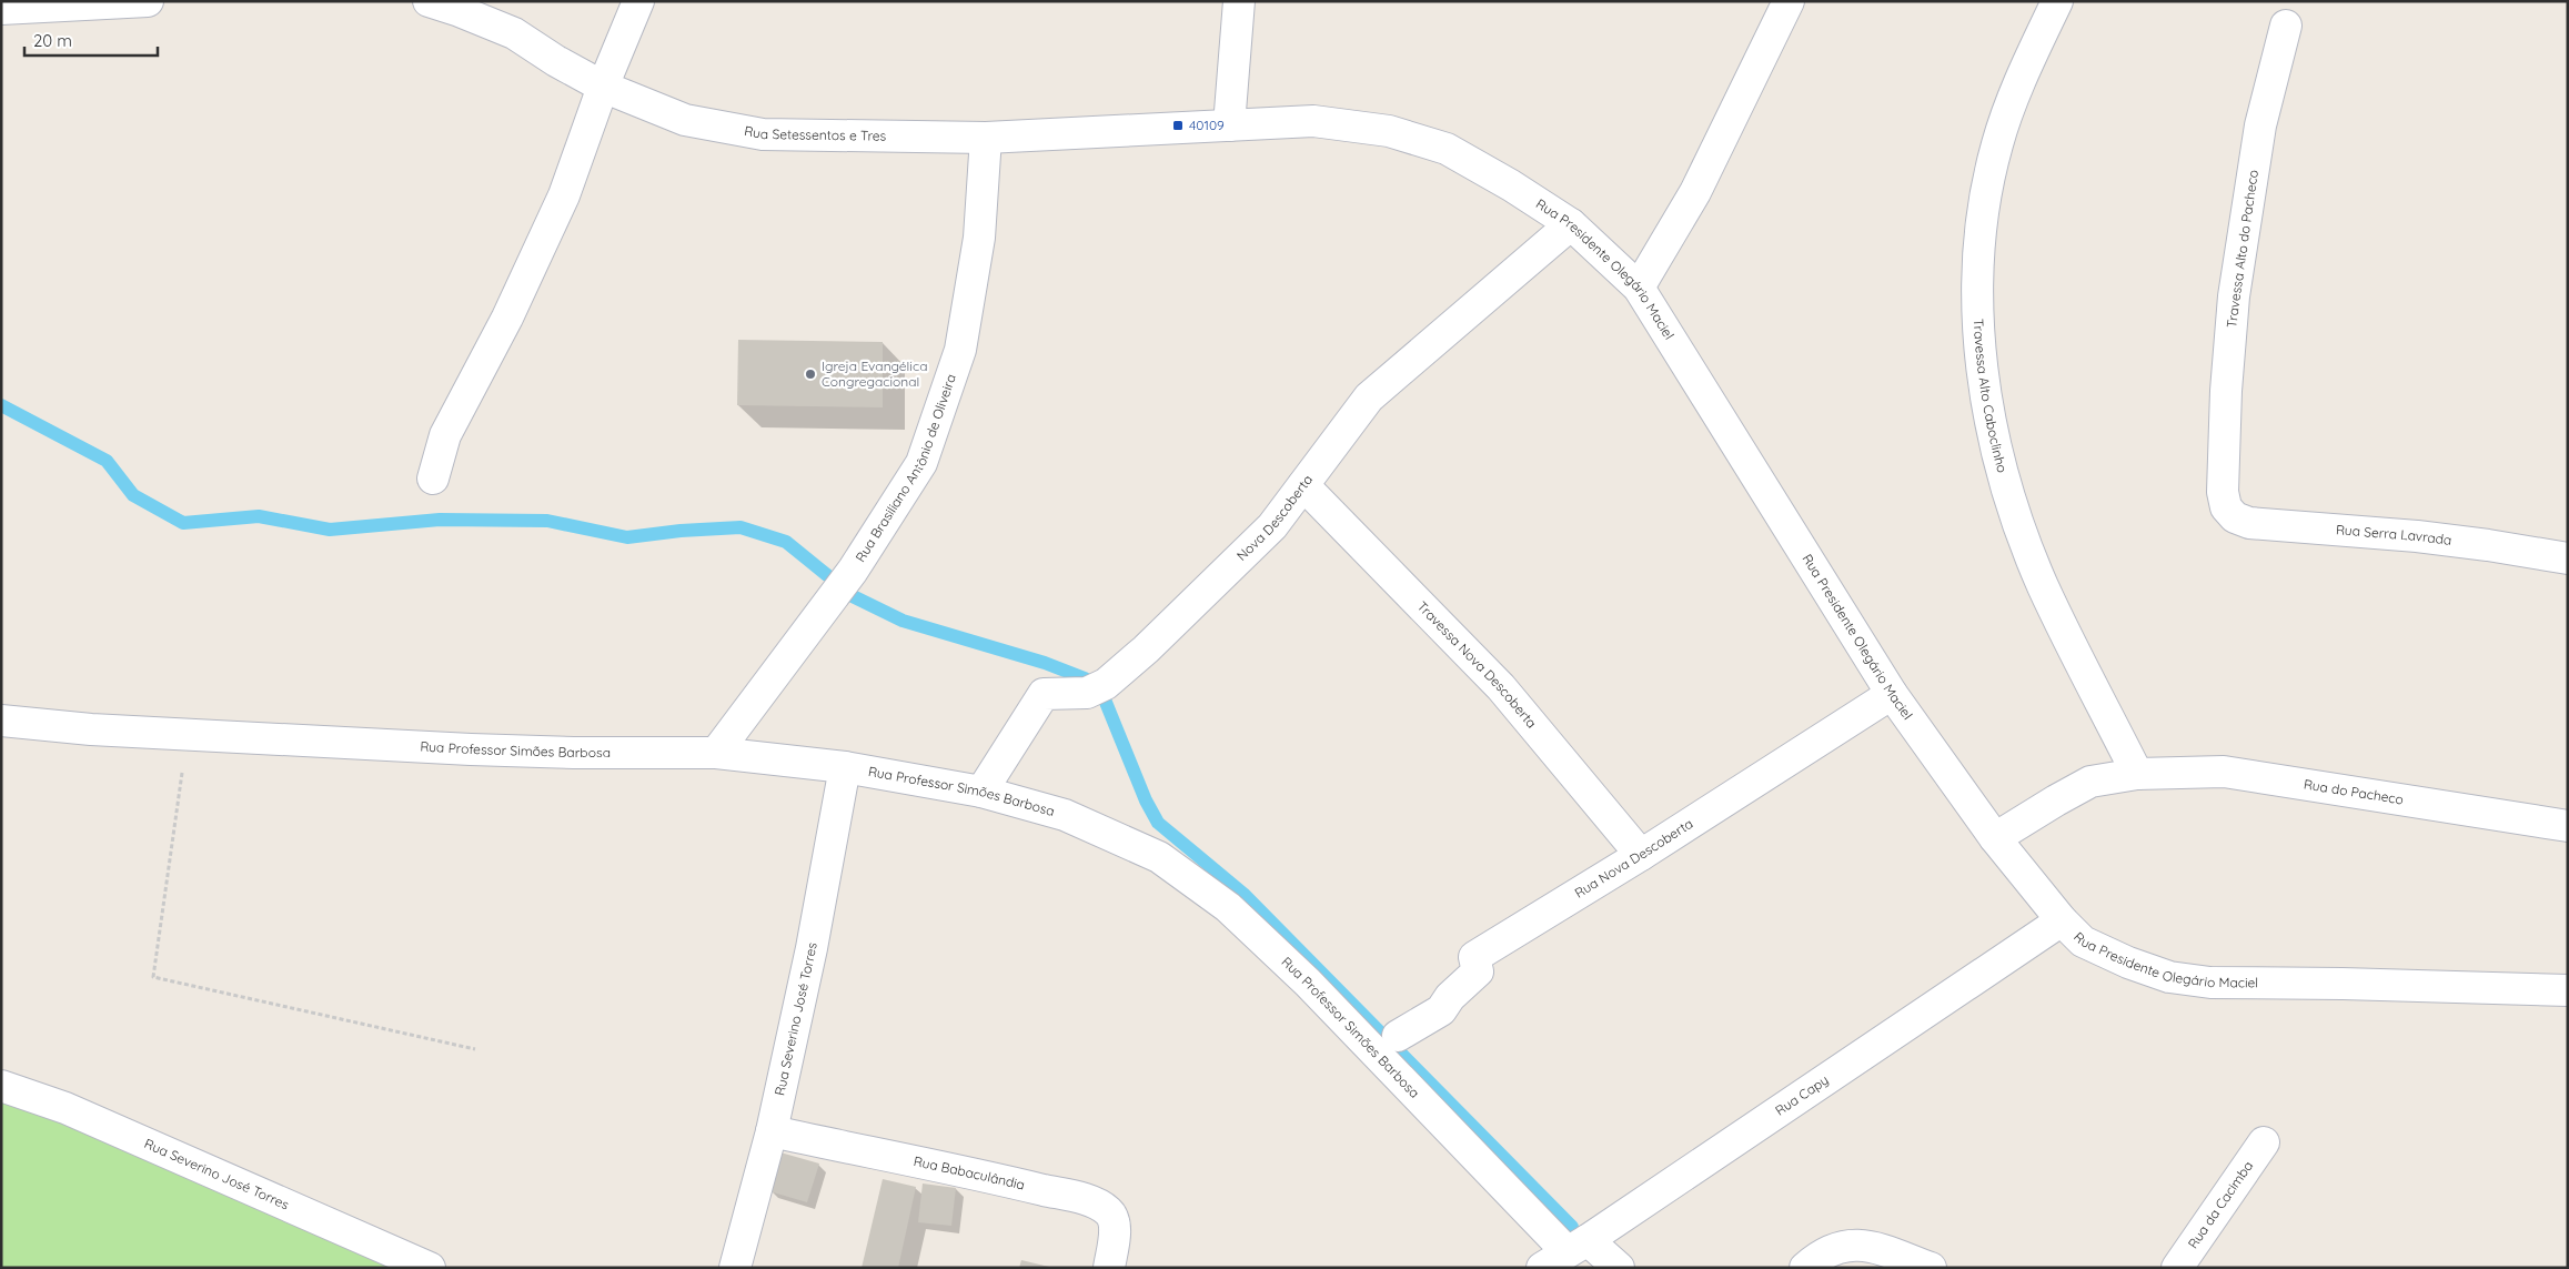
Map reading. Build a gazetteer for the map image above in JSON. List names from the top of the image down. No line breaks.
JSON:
{"streets":{"street":["Rua Setessentos e Tres","Travessa Alto do Pacheco","Rua Presidente Olegário Maciel","Travessa Alto Caboclinho","Rua Brasiliano Antônio de Oliveira","Nova Descoberta","Rua Serra Lavrada","Travessa Nova Descoberta","Rua Professor Simões Barbosa","Rua do Pacheco","Rua Nova Descoberta","Rua Severino José Torres","Rua Capy","Rua Babaculândia","Rua da Cacimba"]},"crossings":[["Rua Setessentos e Tres","Rua Presidente Olegário Maciel"],["Rua Setessentos e Tres","Rua Brasiliano Antônio de Oliveira"],["Travessa Alto do Pacheco","Rua Serra Lavrada"],["Rua Presidente Olegário Maciel","Nova Descoberta"],["Rua Presidente Olegário Maciel","Rua do Pacheco"],["Rua Presidente Olegário Maciel","Rua Nova Descoberta"],["Rua Presidente Olegário Maciel","Rua Capy"],["Travessa Alto Caboclinho","Rua do Pacheco"],["Rua Brasiliano Antônio de Oliveira","Rua Professor Simões Barbosa"],["Nova Descoberta","Travessa Nova Descoberta"],["Nova Descoberta","Rua Professor Simões Barbosa"],["Travessa Nova Descoberta","Rua Nova Descoberta"],["Rua Professor Simões Barbosa","Rua Severino José Torres"],["Rua Professor Simões Barbosa","Rua Capy"],["Rua Severino José Torres","Rua Babaculândia"]],"places":{"transit":["40109"],"other":["Igreja Evangélica Congregacional"]},"scale_bar":"20 m"}
